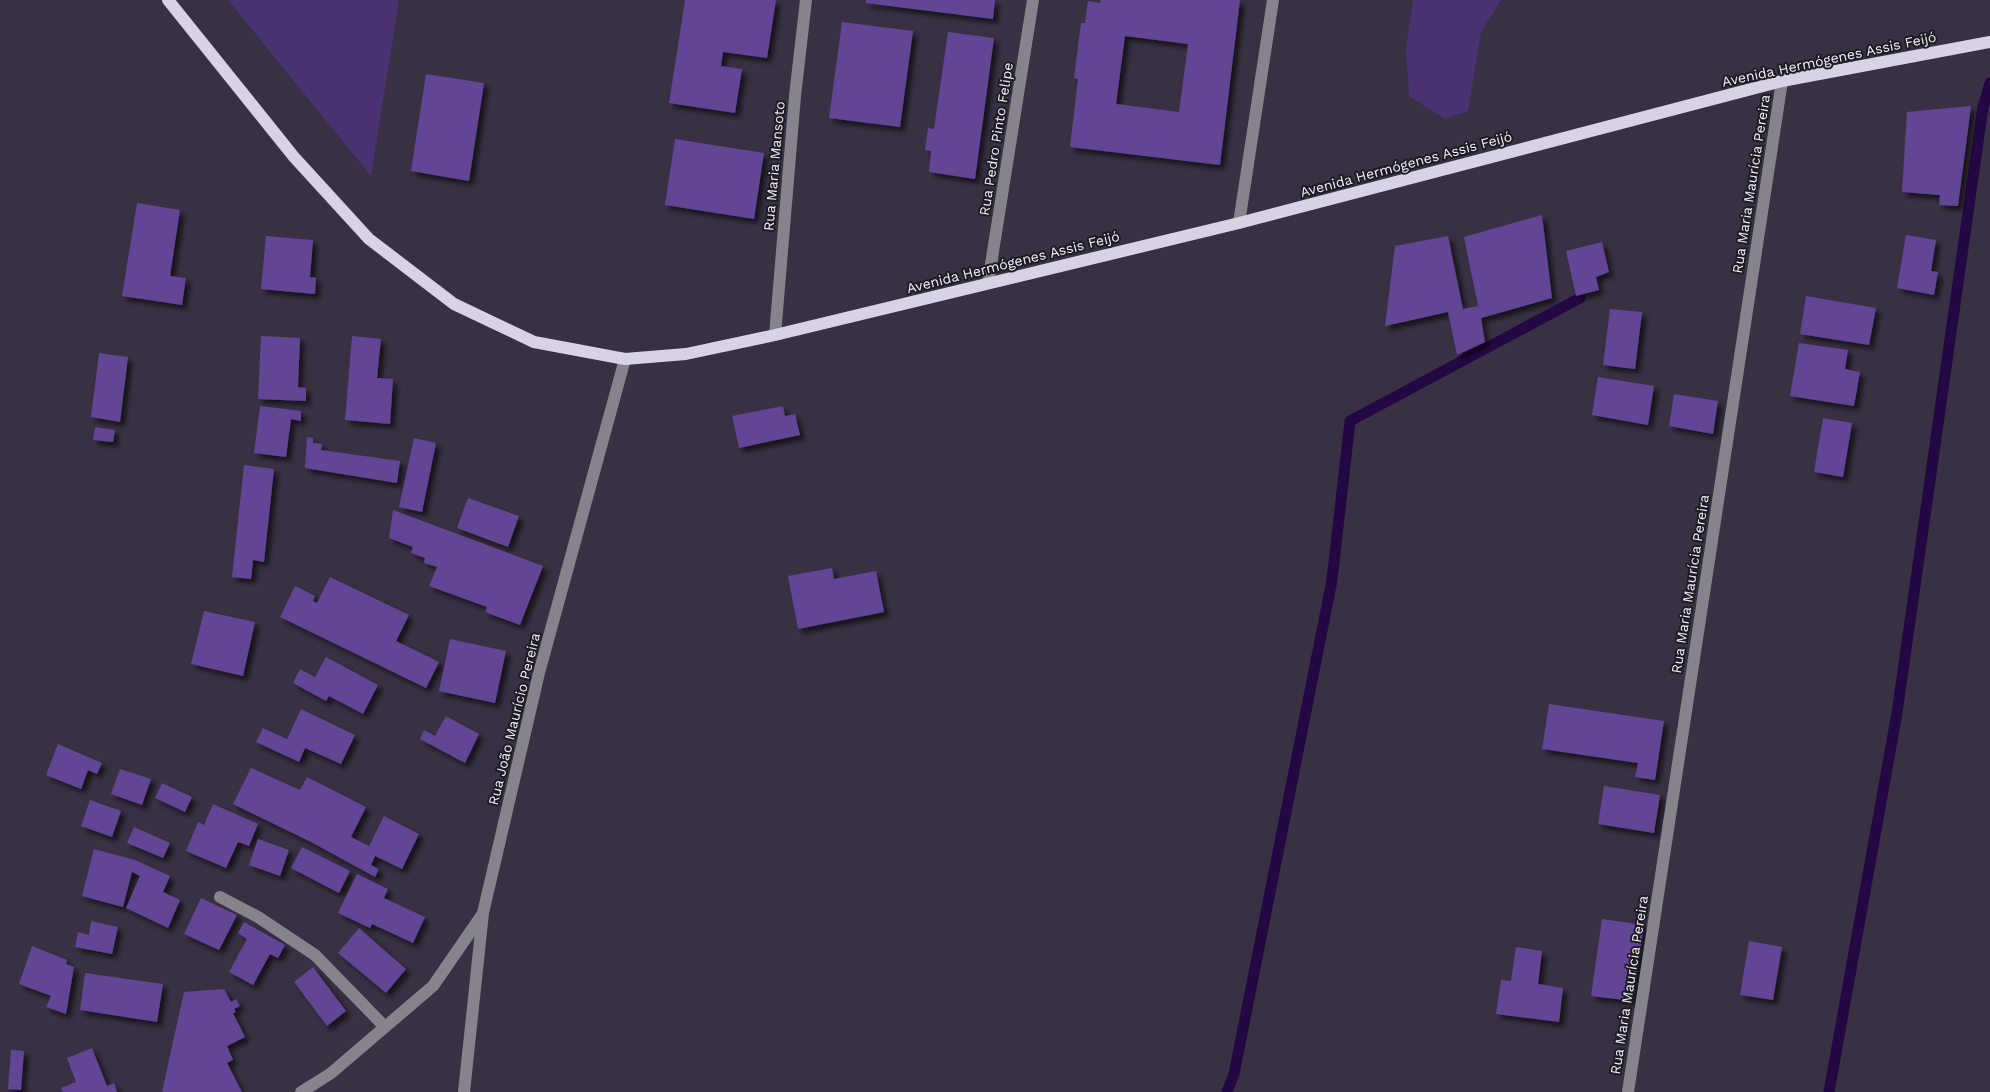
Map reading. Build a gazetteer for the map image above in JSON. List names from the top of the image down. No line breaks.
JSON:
{"streets":{"main road":["Avenida Hermógenes Assis Feijó"],"street":["Rua Pedro Pinto Felipe","Rua Maria Mansoto","Rua Maria Maurícia Pereira","Rua João Maurício Pereira"]},"crossings":[["Avenida Hermógenes Assis Feijó","Rua Pedro Pinto Felipe"],["Avenida Hermógenes Assis Feijó","Rua Maria Mansoto"],["Avenida Hermógenes Assis Feijó","Rua Maria Maurícia Pereira"],["Avenida Hermógenes Assis Feijó","Rua João Maurício Pereira"]]}
